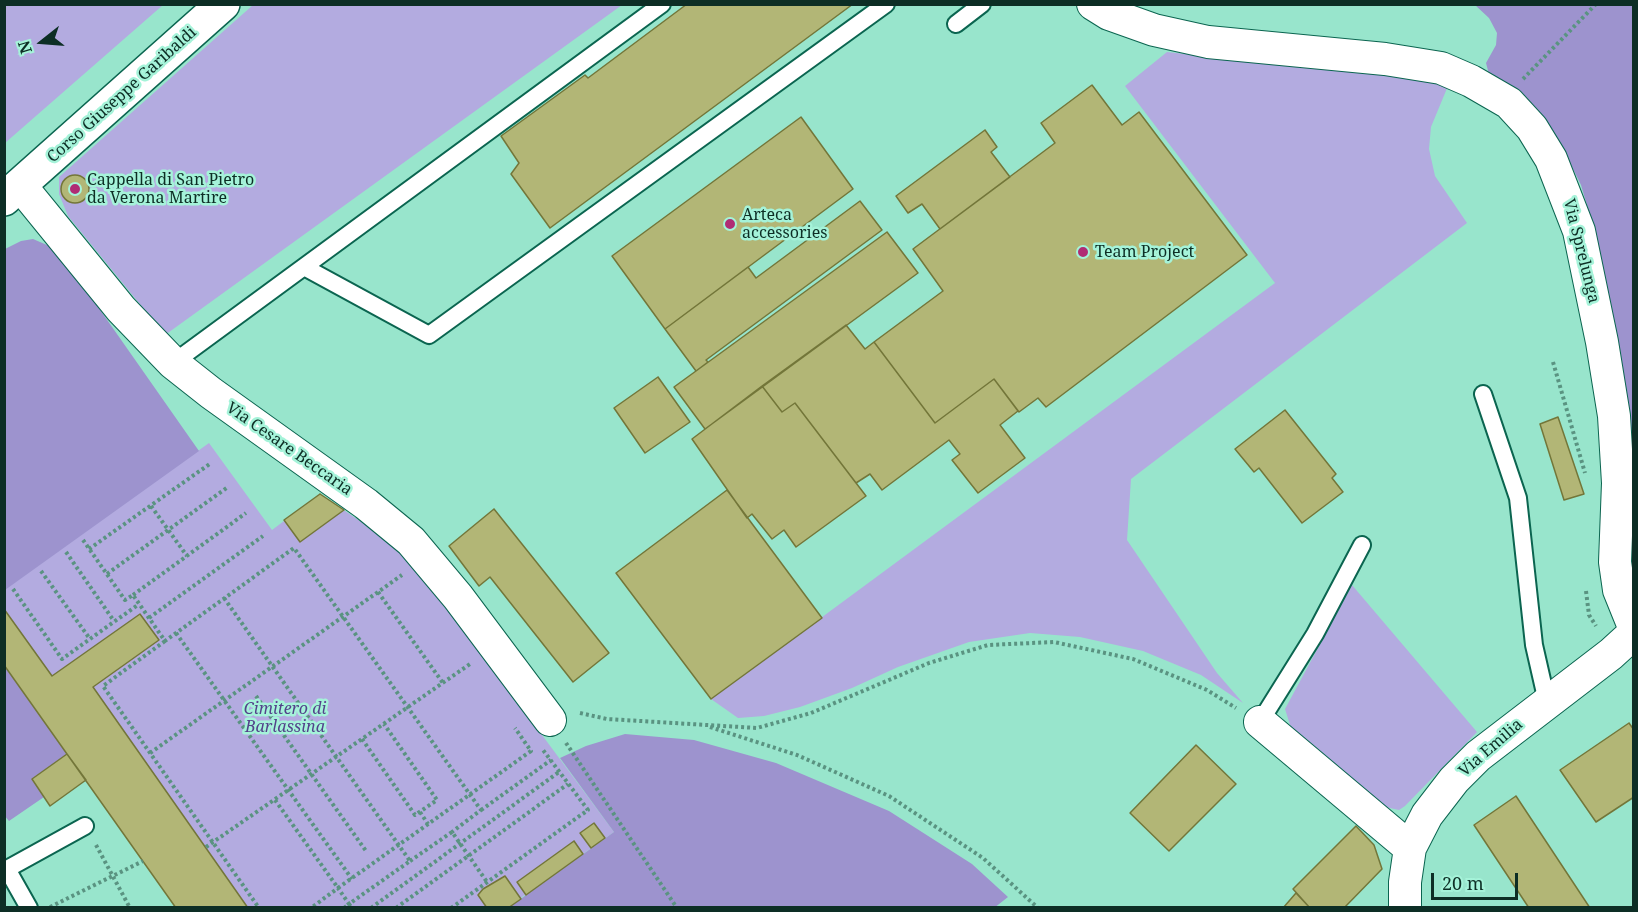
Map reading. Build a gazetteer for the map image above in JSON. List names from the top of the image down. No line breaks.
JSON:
{"streets":{"main road":["Corso Giuseppe Garibaldi"],"street":["Via Sprelunga","Via Cesare Beccaria","Via Emilia"]},"crossings":[["Corso Giuseppe Garibaldi","Via Cesare Beccaria"],["Via Sprelunga","Via Emilia"]],"parks":["Cimitero di Barlassina"],"places":["Cappella di San Pietro da Verona Martire","Arteca accessories","Team Project"],"scale_bar":"20 m","north":"left"}
